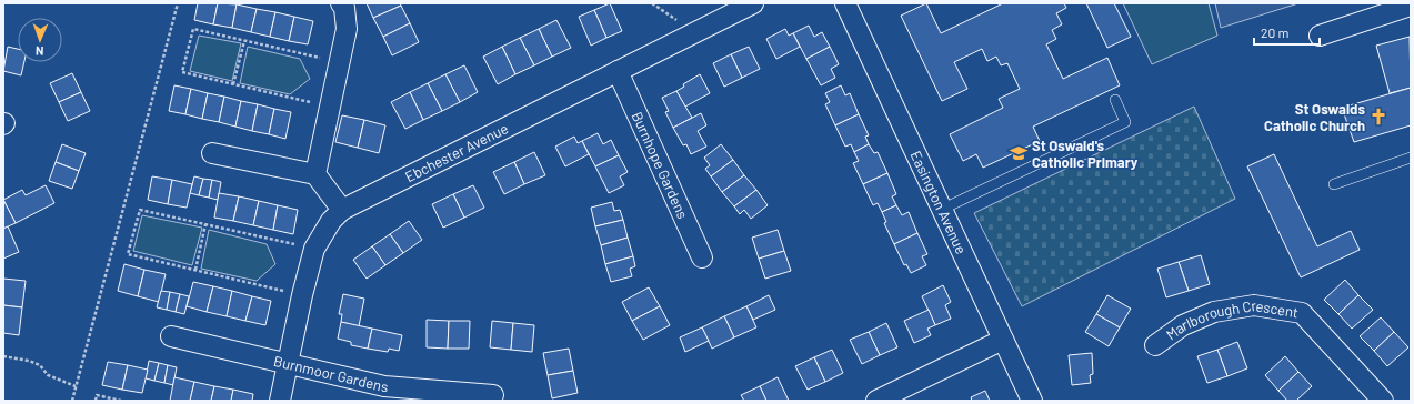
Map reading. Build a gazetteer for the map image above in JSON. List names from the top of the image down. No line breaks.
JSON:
{"streets":{"street":["Ebchester Avenue","Burnhope Gardens","Easington Avenue","Marlborough Crescent","Burnmoor Gardens"]},"crossings":[["Ebchester Avenue","Burnhope Gardens"],["Ebchester Avenue","Burnmoor Gardens"]],"places":{"church":["St Oswalds Catholic Church"],"school or university":["St Oswald's Catholic Primary"]},"scale_bar":"20 m","north":"bottom"}
